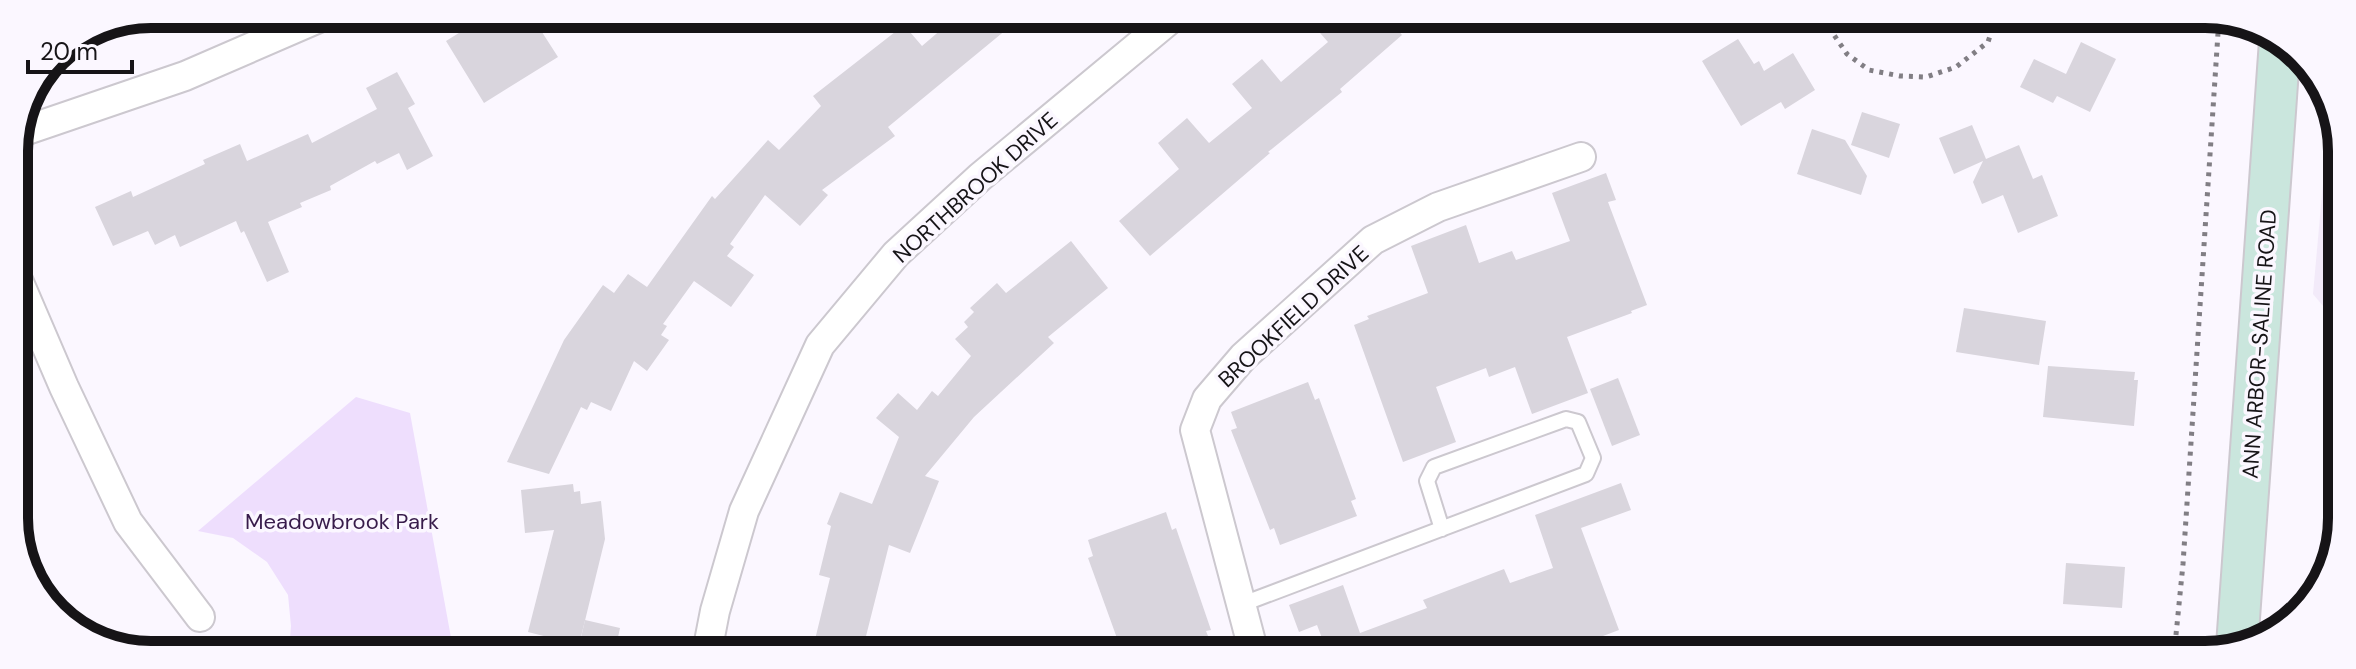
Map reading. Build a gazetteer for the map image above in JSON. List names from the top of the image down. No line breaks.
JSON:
{"streets":{"main road":["ANN ARBOR-SALINE ROAD"],"street":["NORTHBROOK DRIVE","BROOKFIELD DRIVE"]},"parks":["Meadowbrook Park"],"scale_bar":"20 m"}
